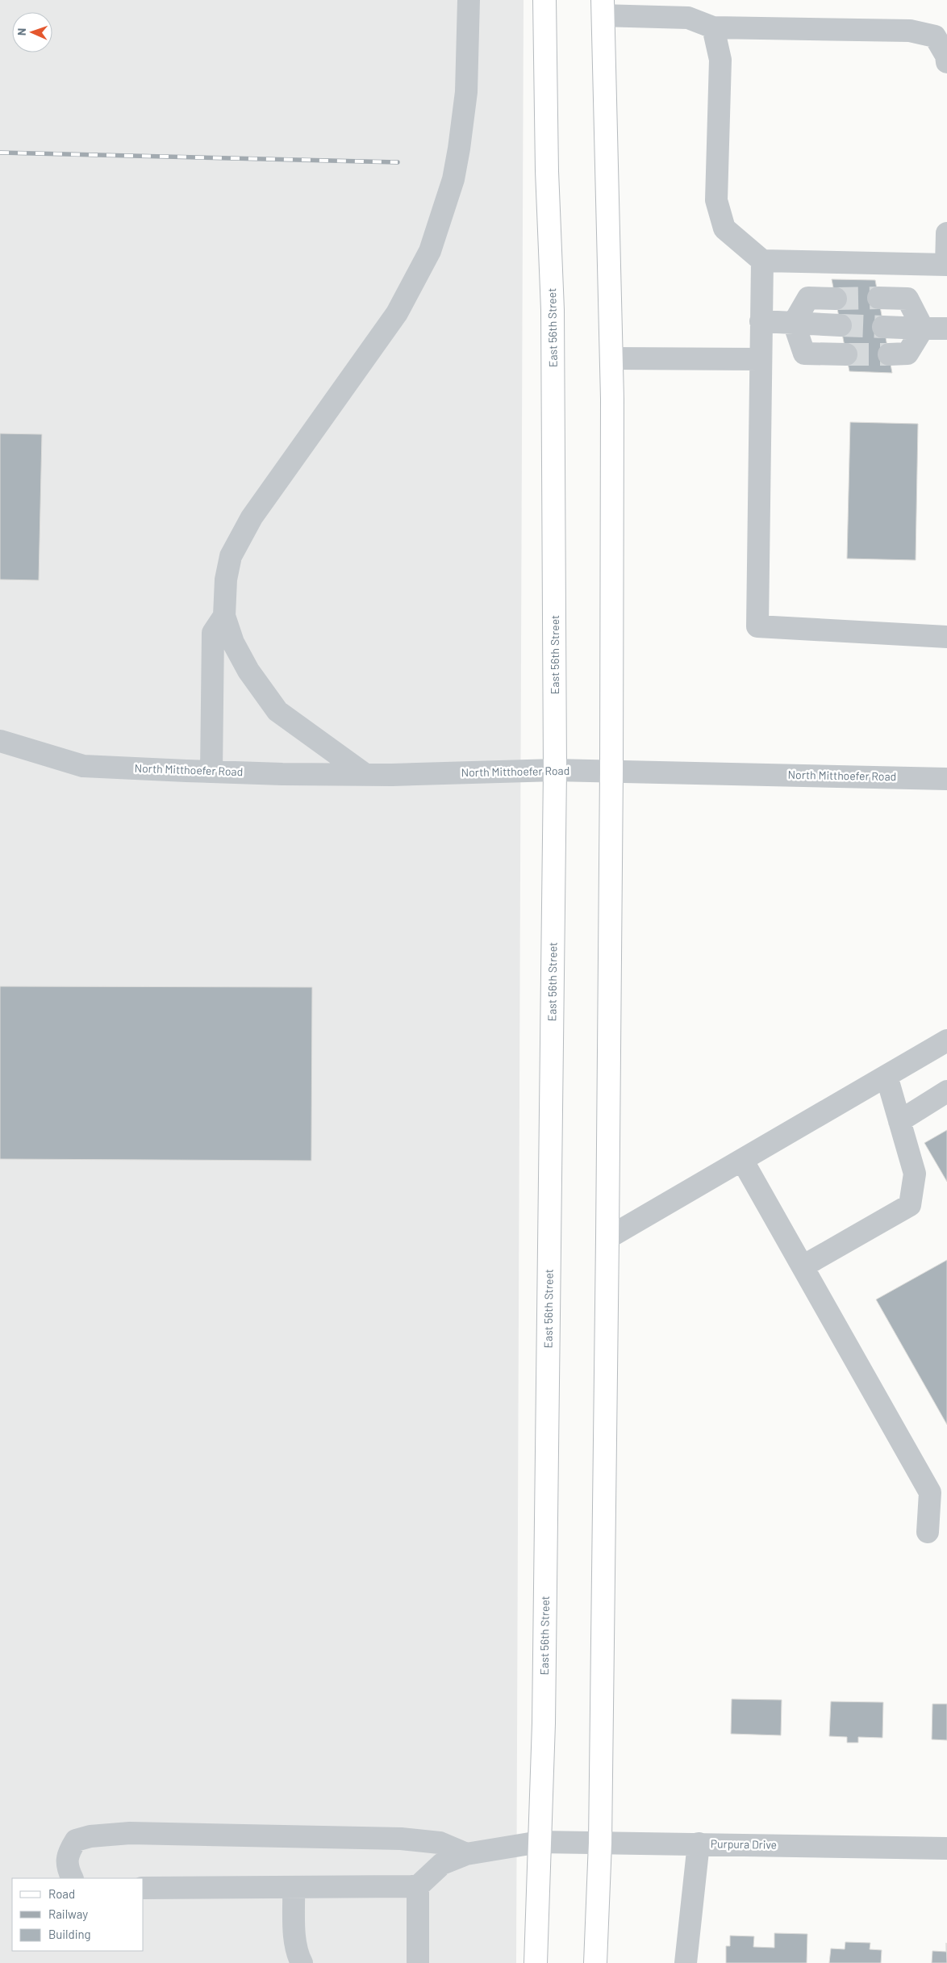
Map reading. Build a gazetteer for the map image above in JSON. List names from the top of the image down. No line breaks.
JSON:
{"streets":{"main road":["East 56th Street"],"street":["North Mitthoefer Road","Purpura Drive"]},"crossings":[["East 56th Street","North Mitthoefer Road"],["East 56th Street","Purpura Drive"]],"legend":["Road","Railway","Building"],"north":"left"}
